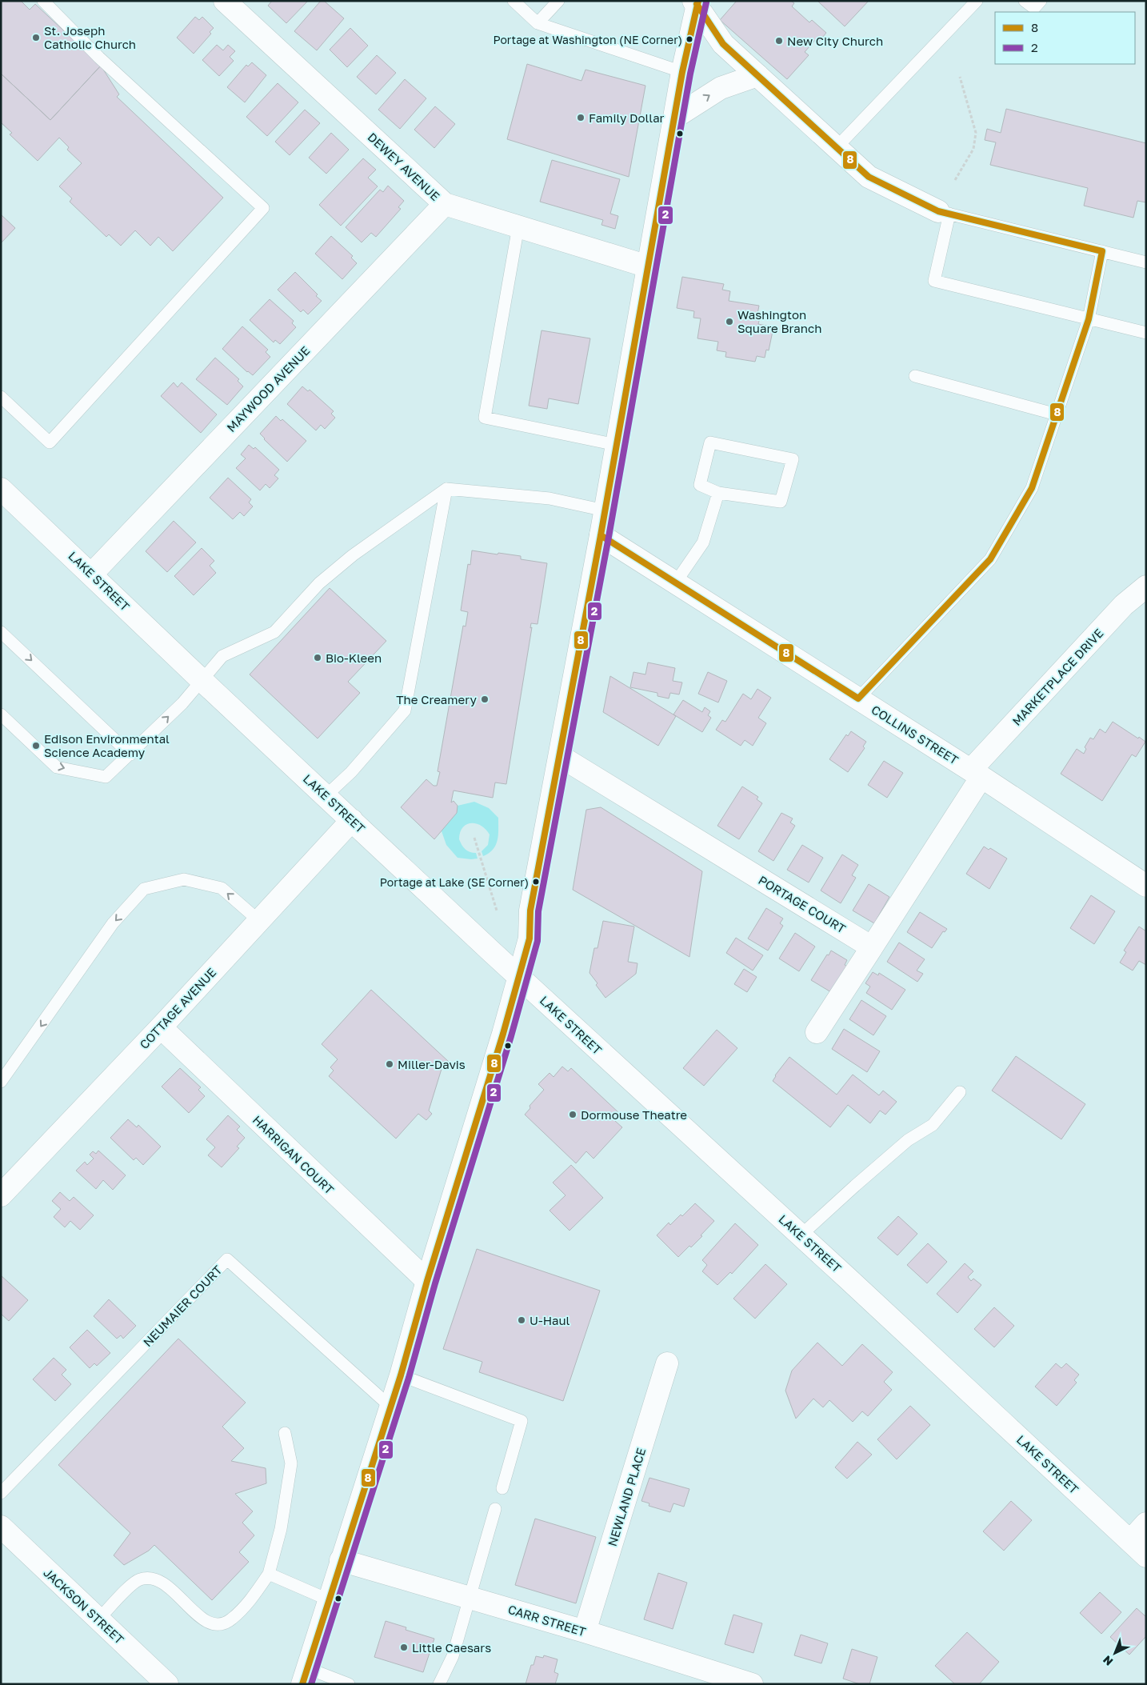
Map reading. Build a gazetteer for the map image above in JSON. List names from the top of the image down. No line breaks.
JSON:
{"streets":{"street":["DEWEY AVENUE","MAYWOOD AVENUE","LAKE STREET","MARKETPLACE DRIVE","COLLINS STREET","PORTAGE COURT","COTTAGE AVENUE","HARRIGAN COURT","NEWLAND PLACE","JACKSON STREET","CARR STREET"],"lane":["NEUMAIER COURT"]},"crossings":[["DEWEY AVENUE","MAYWOOD AVENUE"],["MAYWOOD AVENUE","LAKE STREET"],["LAKE STREET","COTTAGE AVENUE"],["MARKETPLACE DRIVE","COLLINS STREET"],["COTTAGE AVENUE","HARRIGAN COURT"],["NEWLAND PLACE","CARR STREET"]],"places":["St. Joseph Catholic Church","Portage at Washington (NE Corner)","New City Church","Family Dollar","Washington Square Branch","Bio-Kleen","The Creamery","Edison Environmental Science Academy","Portage at Lake (SE Corner)","Miller-Davis","Dormouse Theatre","U-Haul","Little Caesars"],"lines":["transit line 8","transit line 2"],"legend":["8","2"],"north":"bottom left"}
